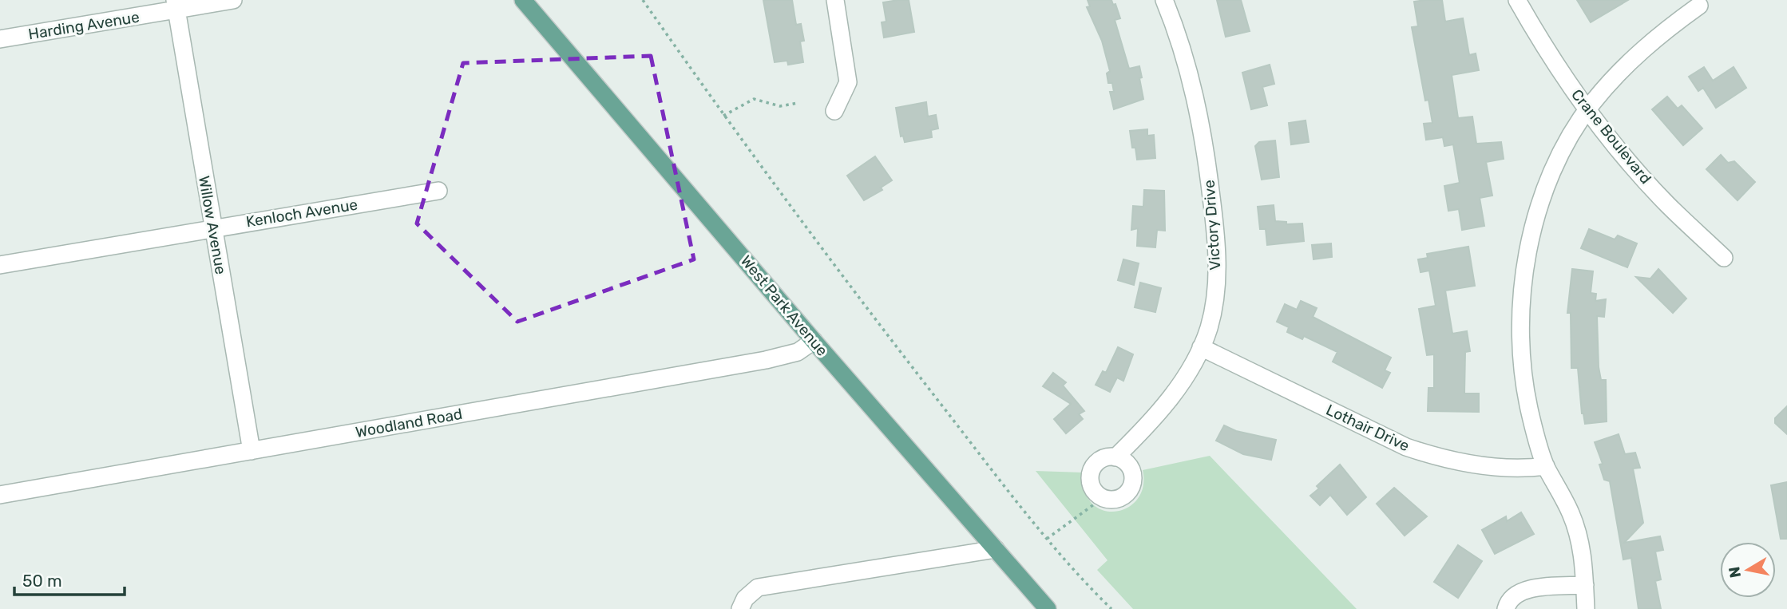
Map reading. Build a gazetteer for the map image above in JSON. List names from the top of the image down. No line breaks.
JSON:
{"streets":{"main road":["West Park Avenue"],"street":["Harding Avenue","Crane Boulevard","Kenloch Avenue","Willow Avenue","Victory Drive","Woodland Road","Lothair Drive"]},"crossings":[["Harding Avenue","Willow Avenue"],["Kenloch Avenue","Willow Avenue"],["Willow Avenue","Woodland Road"],["Victory Drive","Lothair Drive"],["West Park Avenue","Woodland Road"]],"scale_bar":"50 m","north":"left"}
